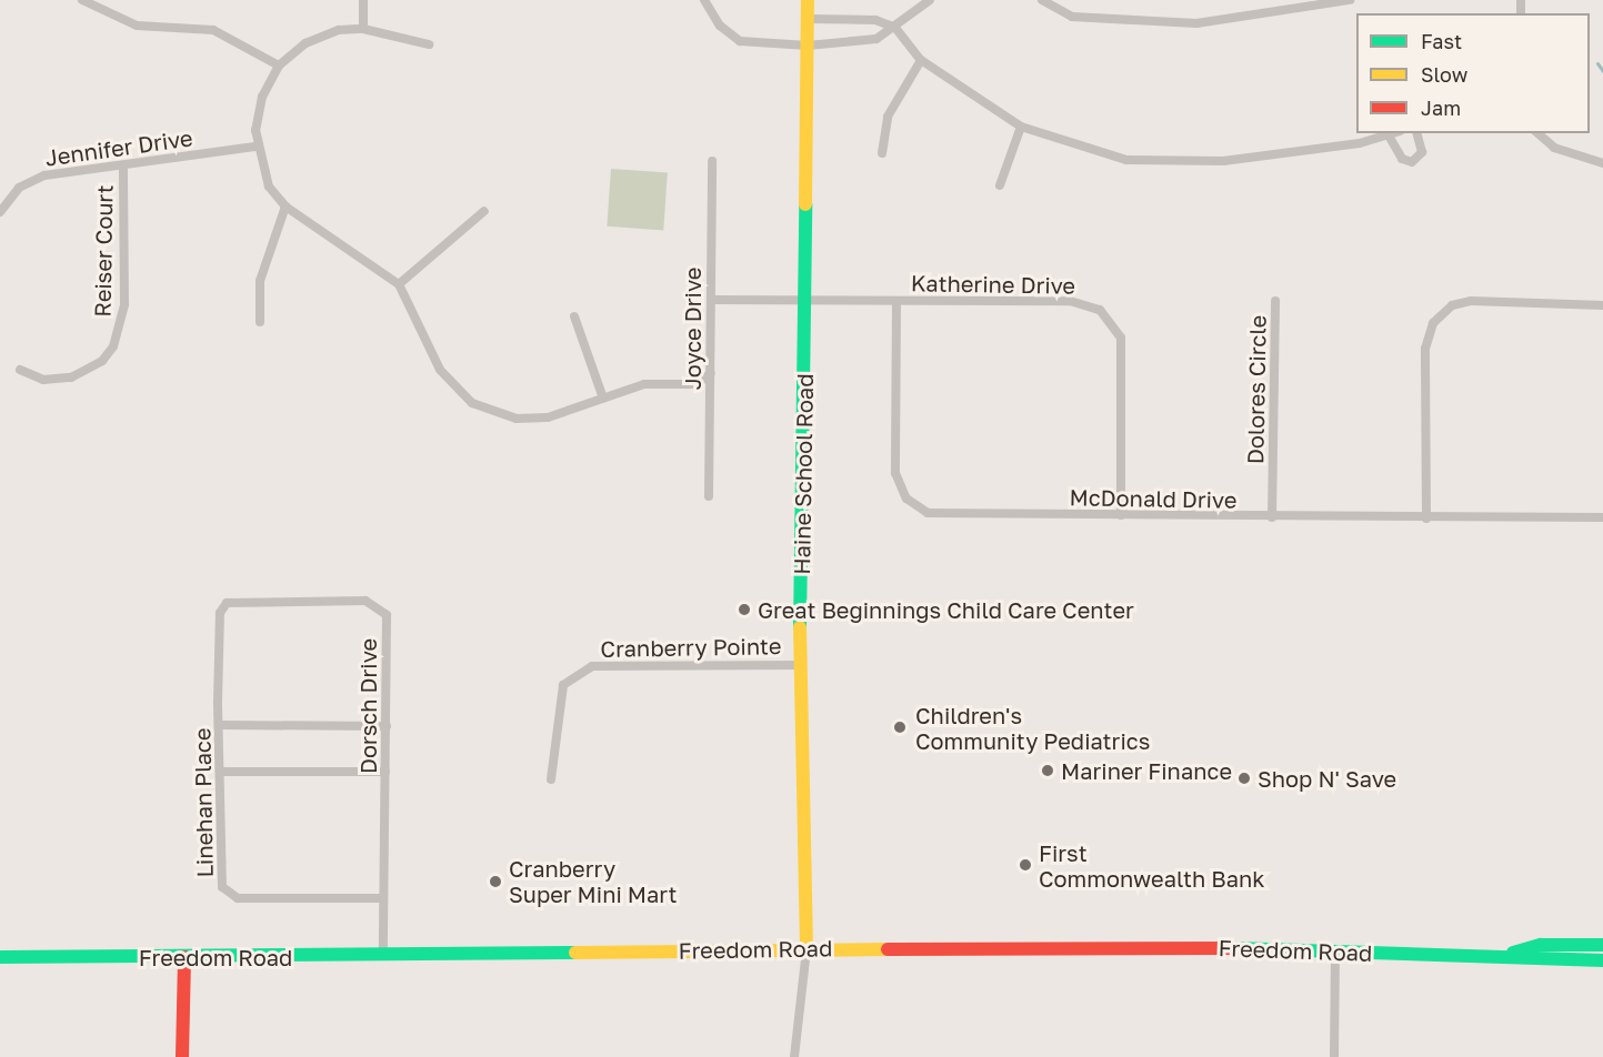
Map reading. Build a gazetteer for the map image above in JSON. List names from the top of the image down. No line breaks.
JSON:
{"streets":{"main road":["Haine School Road","Freedom Road"],"street":["Jennifer Drive","Reiser Court","Katherine Drive","Joyce Drive","Dolores Circle","McDonald Drive","Cranberry Pointe","Dorsch Drive","Linehan Place"]},"crossings":[["Jennifer Drive","Reiser Court"],["Katherine Drive","Joyce Drive"],["Katherine Drive","Haine School Road"],["Katherine Drive","McDonald Drive"],["Dolores Circle","McDonald Drive"],["Haine School Road","Cranberry Pointe"],["Haine School Road","Freedom Road"],["Dorsch Drive","Linehan Place"],["Dorsch Drive","Freedom Road"]],"places":["Great Beginnings Child Care Center","Children's Community Pediatrics","Mariner Finance","Shop N' Save","First Commonwealth Bank","Cranberry Super Mini Mart"],"legend":["Fast","Slow","Jam"]}
